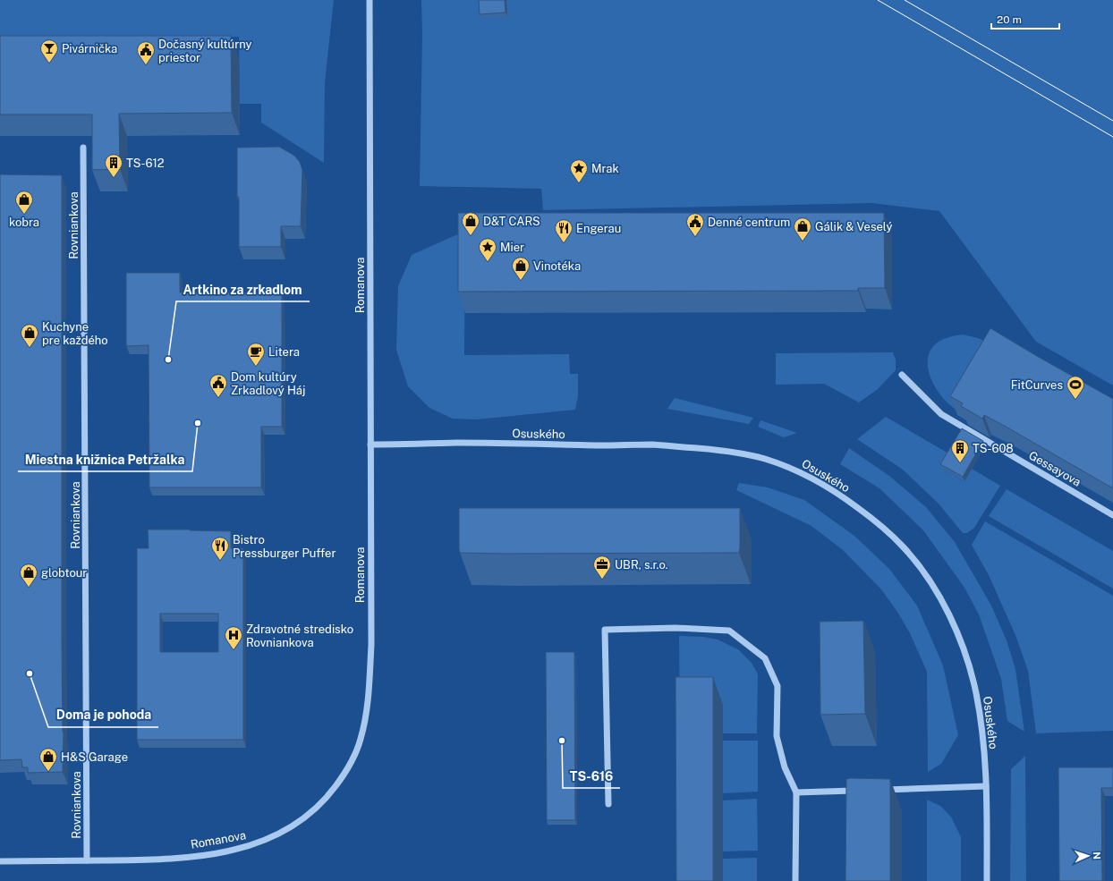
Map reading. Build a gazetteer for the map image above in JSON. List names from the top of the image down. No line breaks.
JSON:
{"streets":{"street":["Rovniankova","Romanova","Osuského","Gessayova"]},"crossings":[["Rovniankova","Romanova"],["Romanova","Osuského"]],"places":{"bar":["Pivárnička"],"public building":["Dočasný kultúrny priestor","Denné centrum","Dom kultúry Zrkadlový Háj"],"building":["TS-612","TS-608"],"place":["Mrak","Mier"],"shop":["kobra","D&T CARS","Gálik & Veselý","Vinotéka","Kuchyne pre každého","globtour","H&S Garage"],"restaurant":["Engerau","Bistro Pressburger Puffer"],"other":["Artkino za zrkadlom","Miestna knižnica Petržalka","Doma je pohoda","TS-616"],"cafe":["Litera"],"sports":["FitCurves"],"office":["UBR, s.r.o."],"hospital":["Zdravotné stredisko Rovniankova"]},"scale_bar":"20 m","north":"right"}
